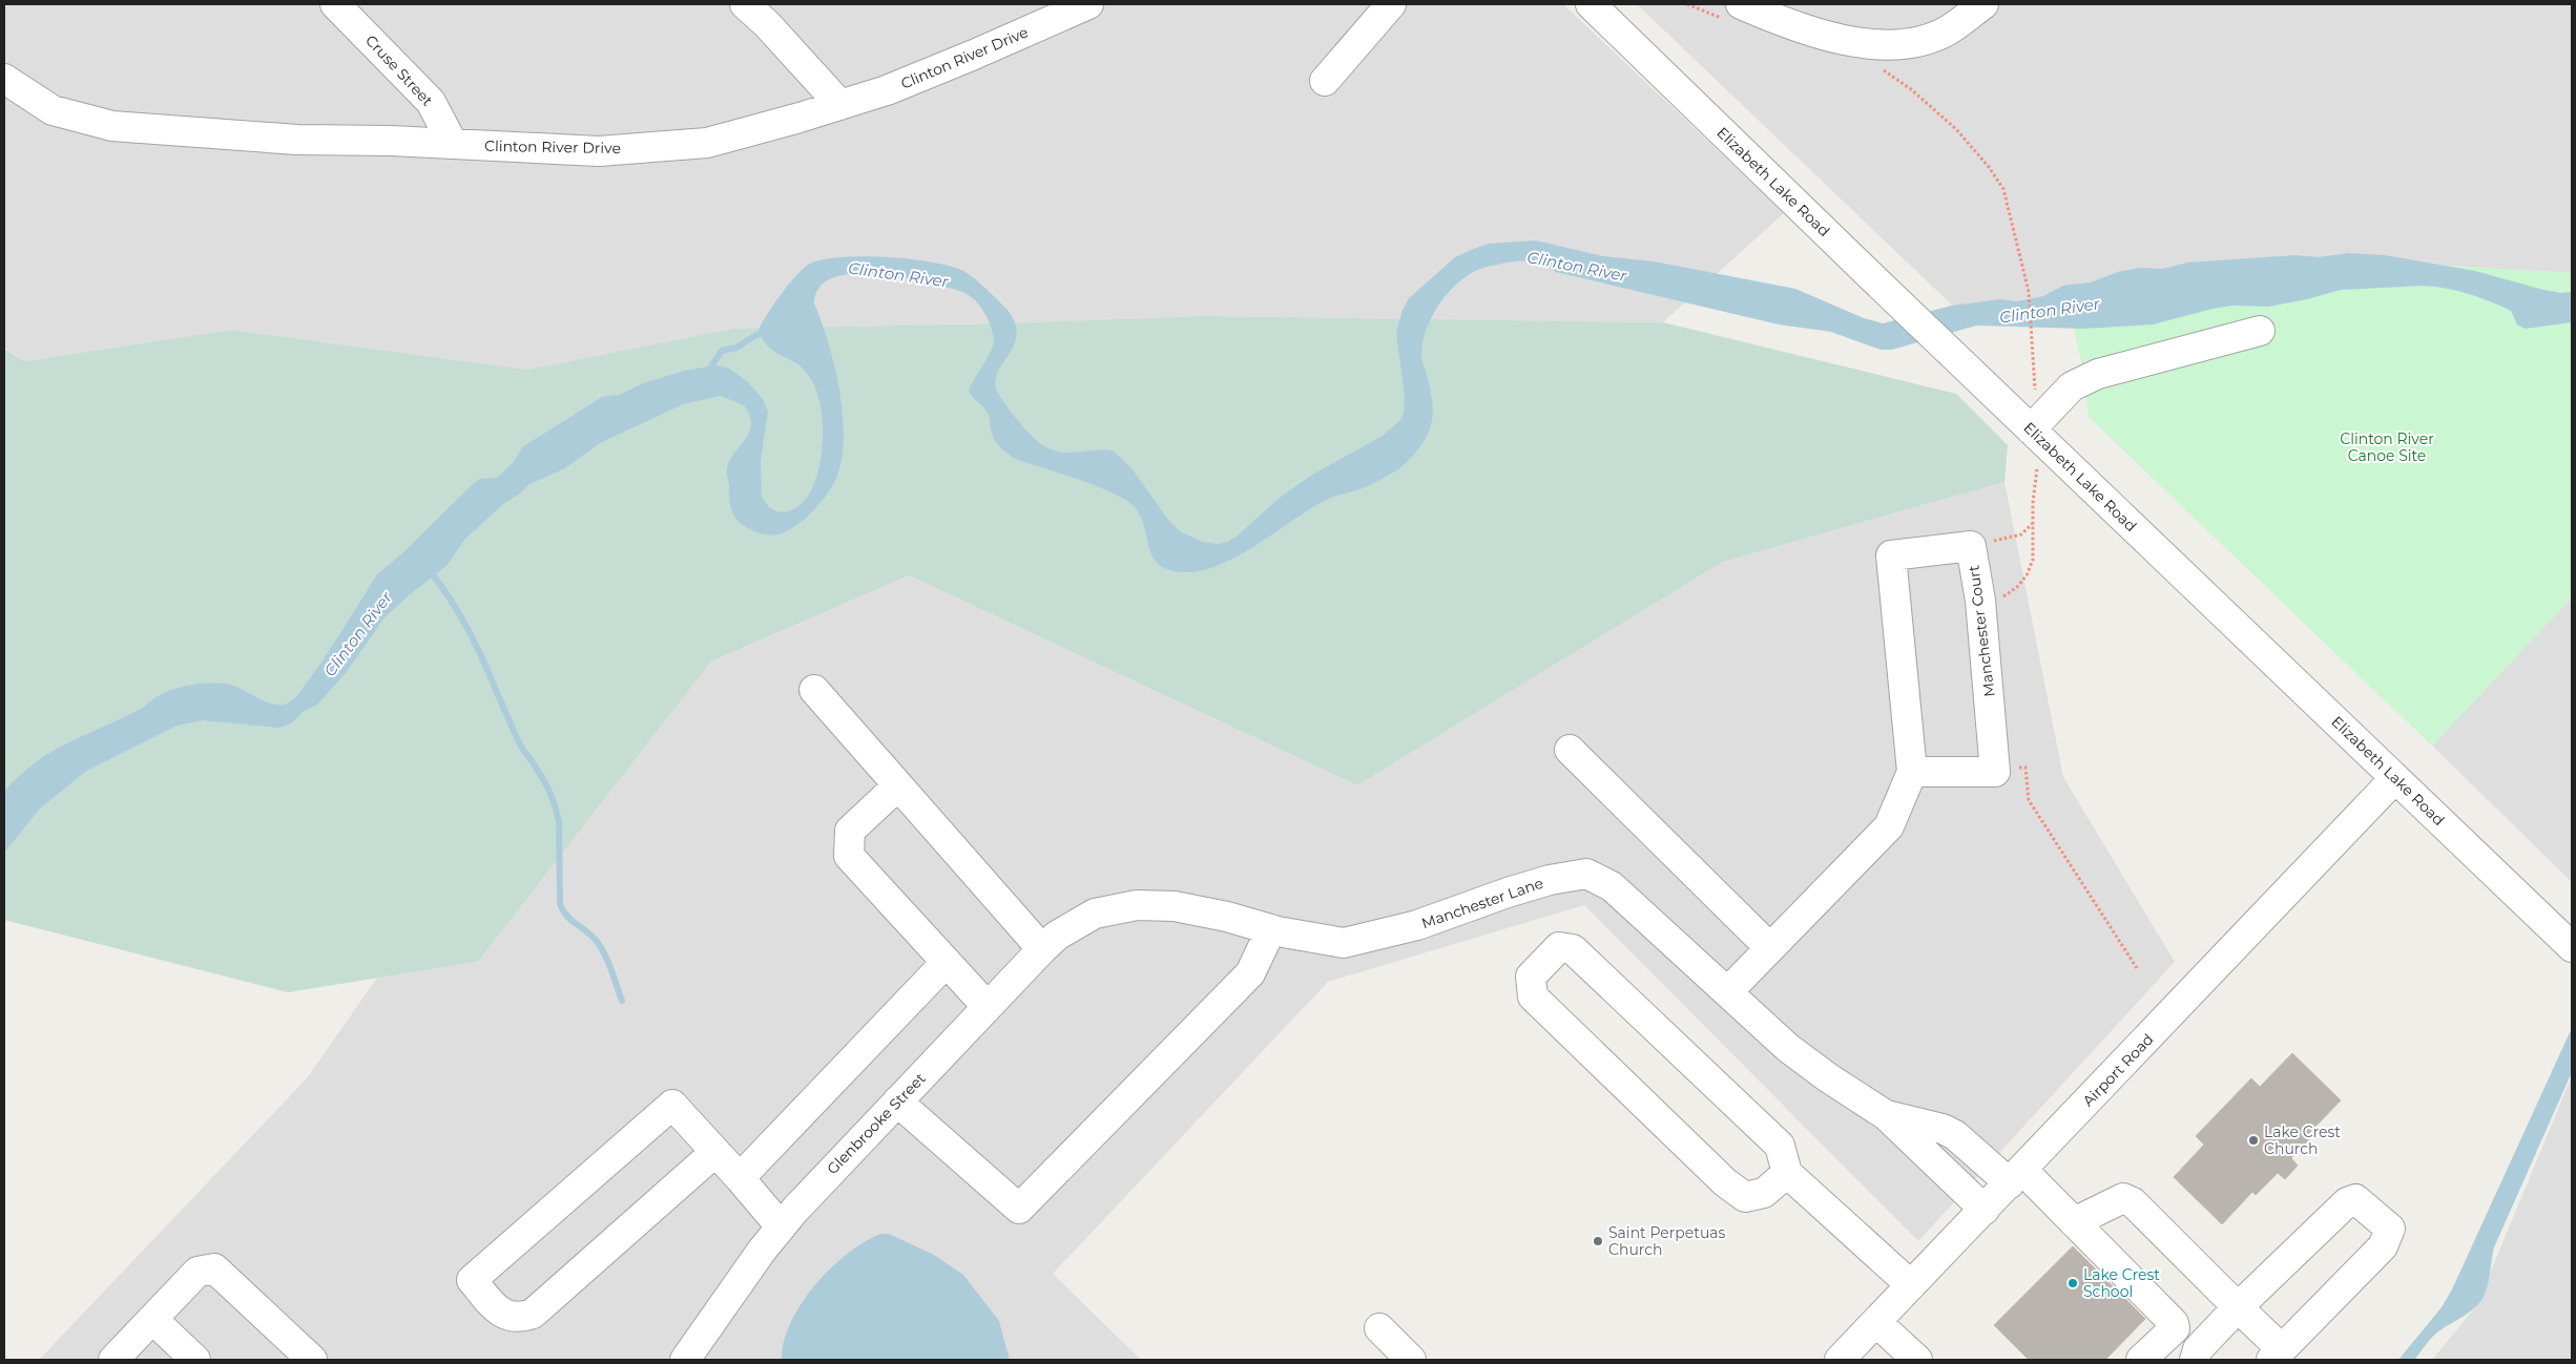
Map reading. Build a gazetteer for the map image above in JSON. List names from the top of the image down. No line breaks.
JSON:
{"streets":{"street":["Clinton River Drive","Cruse Street","Elizabeth Lake Road","Manchester Court","Manchester Lane","Airport Road","Glenbrooke Street"]},"crossings":[["Clinton River Drive","Cruse Street"],["Elizabeth Lake Road","Airport Road"],["Manchester Court","Manchester Lane"],["Manchester Lane","Airport Road"],["Manchester Lane","Glenbrooke Street"]],"water":["Clinton River"],"parks":["Clinton River Canoe Site"],"places":["Lake Crest Church","Saint Perpetuas Church","Lake Crest School"]}
